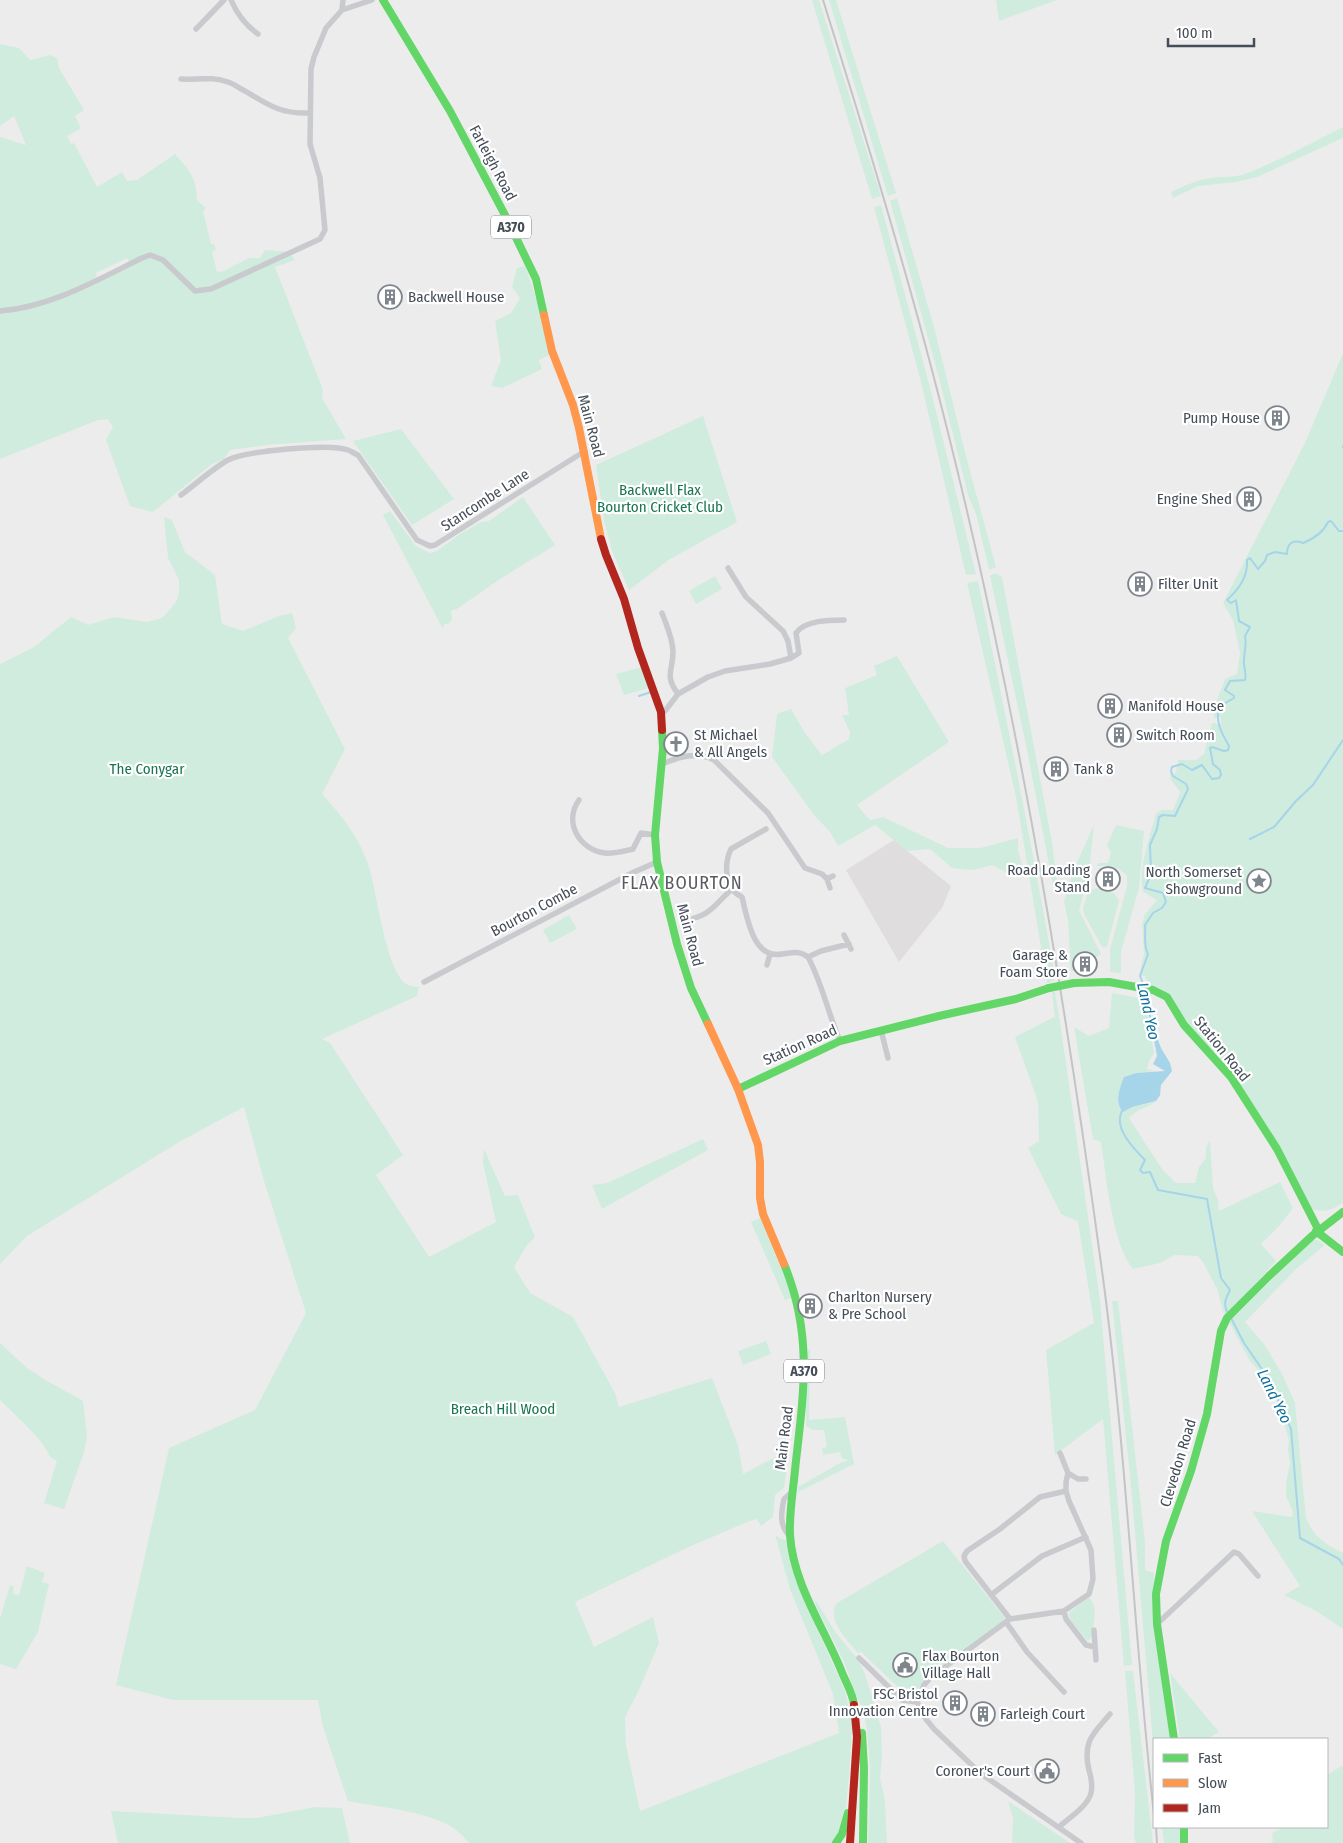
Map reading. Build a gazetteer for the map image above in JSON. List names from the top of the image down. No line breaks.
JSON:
{"streets":{"main road":["Farleigh Road","A370","Main Road","Station Road","Clevedon Road"],"street":["Stancombe Lane","Bourton Combe"]},"crossings":[["Farleigh Road","Main Road"],["A370","Main Road"],["Main Road","Stancombe Lane"],["Main Road","Bourton Combe"],["Main Road","Station Road"],["Station Road","Clevedon Road"]],"districts":["FLAX BOURTON"],"water":["Land Yeo"],"parks":["Backwell Flax Bourton Cricket Club","The Conygar","Breach Hill Wood"],"places":{"building":["Backwell House","Pump House","Engine Shed","Filter Unit","Manifold House","Switch Room","Tank 8","Road Loading Stand","Garage & Foam Store","Charlton Nursery & Pre School","FSC Bristol Innovation Centre","Farleigh Court"],"church":["St Michael & All Angels"],"place":["North Somerset Showground"],"public building":["Flax Bourton Village Hall","Coroner's Court"]},"legend":["Fast","Slow","Jam"],"scale_bar":"100 m"}
